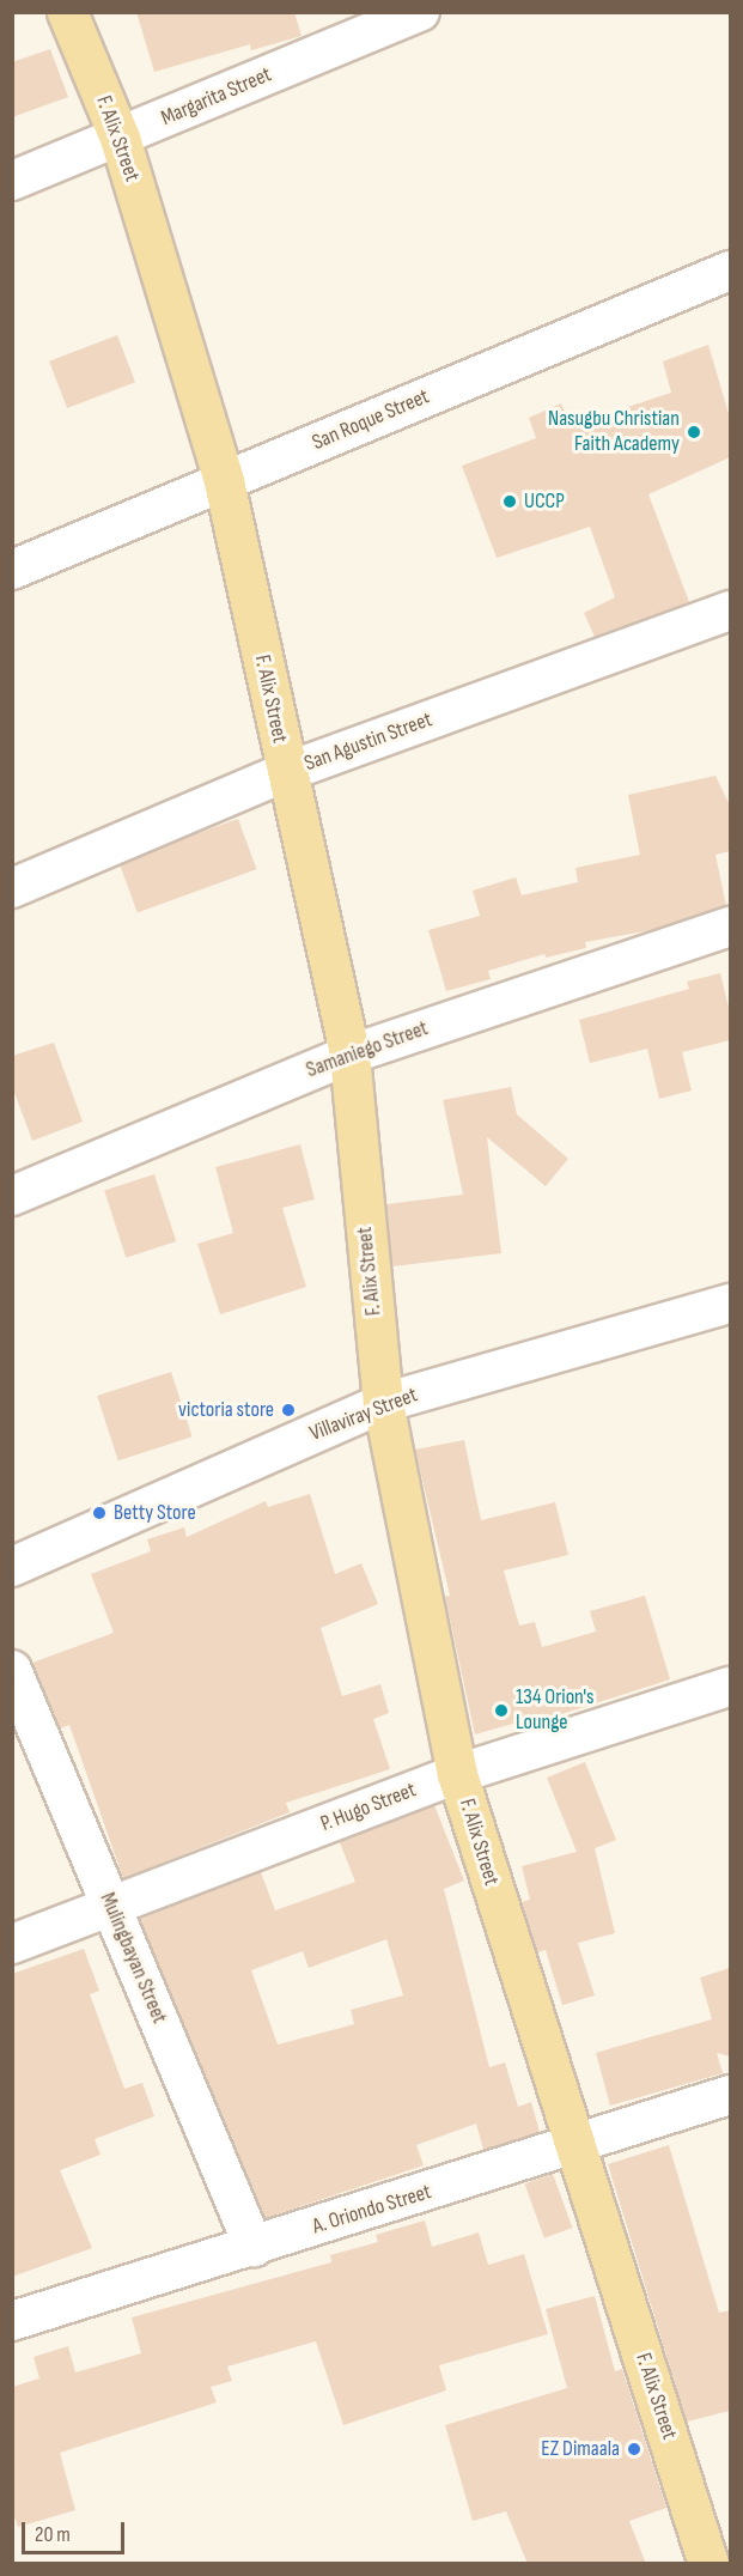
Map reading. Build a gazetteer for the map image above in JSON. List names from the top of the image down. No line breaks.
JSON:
{"streets":{"main road":["F. Alix Street"],"street":["Margarita Street","San Roque Street","San Agustin Street","Samaniego Street","Villaviray Street","P. Hugo Street","Mulingbayan Street","A. Oriondo Street"]},"crossings":[["Margarita Street","F. Alix Street"],["F. Alix Street","San Roque Street"],["F. Alix Street","San Agustin Street"],["F. Alix Street","Samaniego Street"],["F. Alix Street","Villaviray Street"],["F. Alix Street","P. Hugo Street"],["F. Alix Street","A. Oriondo Street"],["P. Hugo Street","Mulingbayan Street"],["Mulingbayan Street","A. Oriondo Street"]],"places":["Nasugbu Christian Faith Academy","UCCP","victoria store","Betty Store","134 Orion's Lounge","EZ Dimaala"],"scale_bar":"20 m"}
